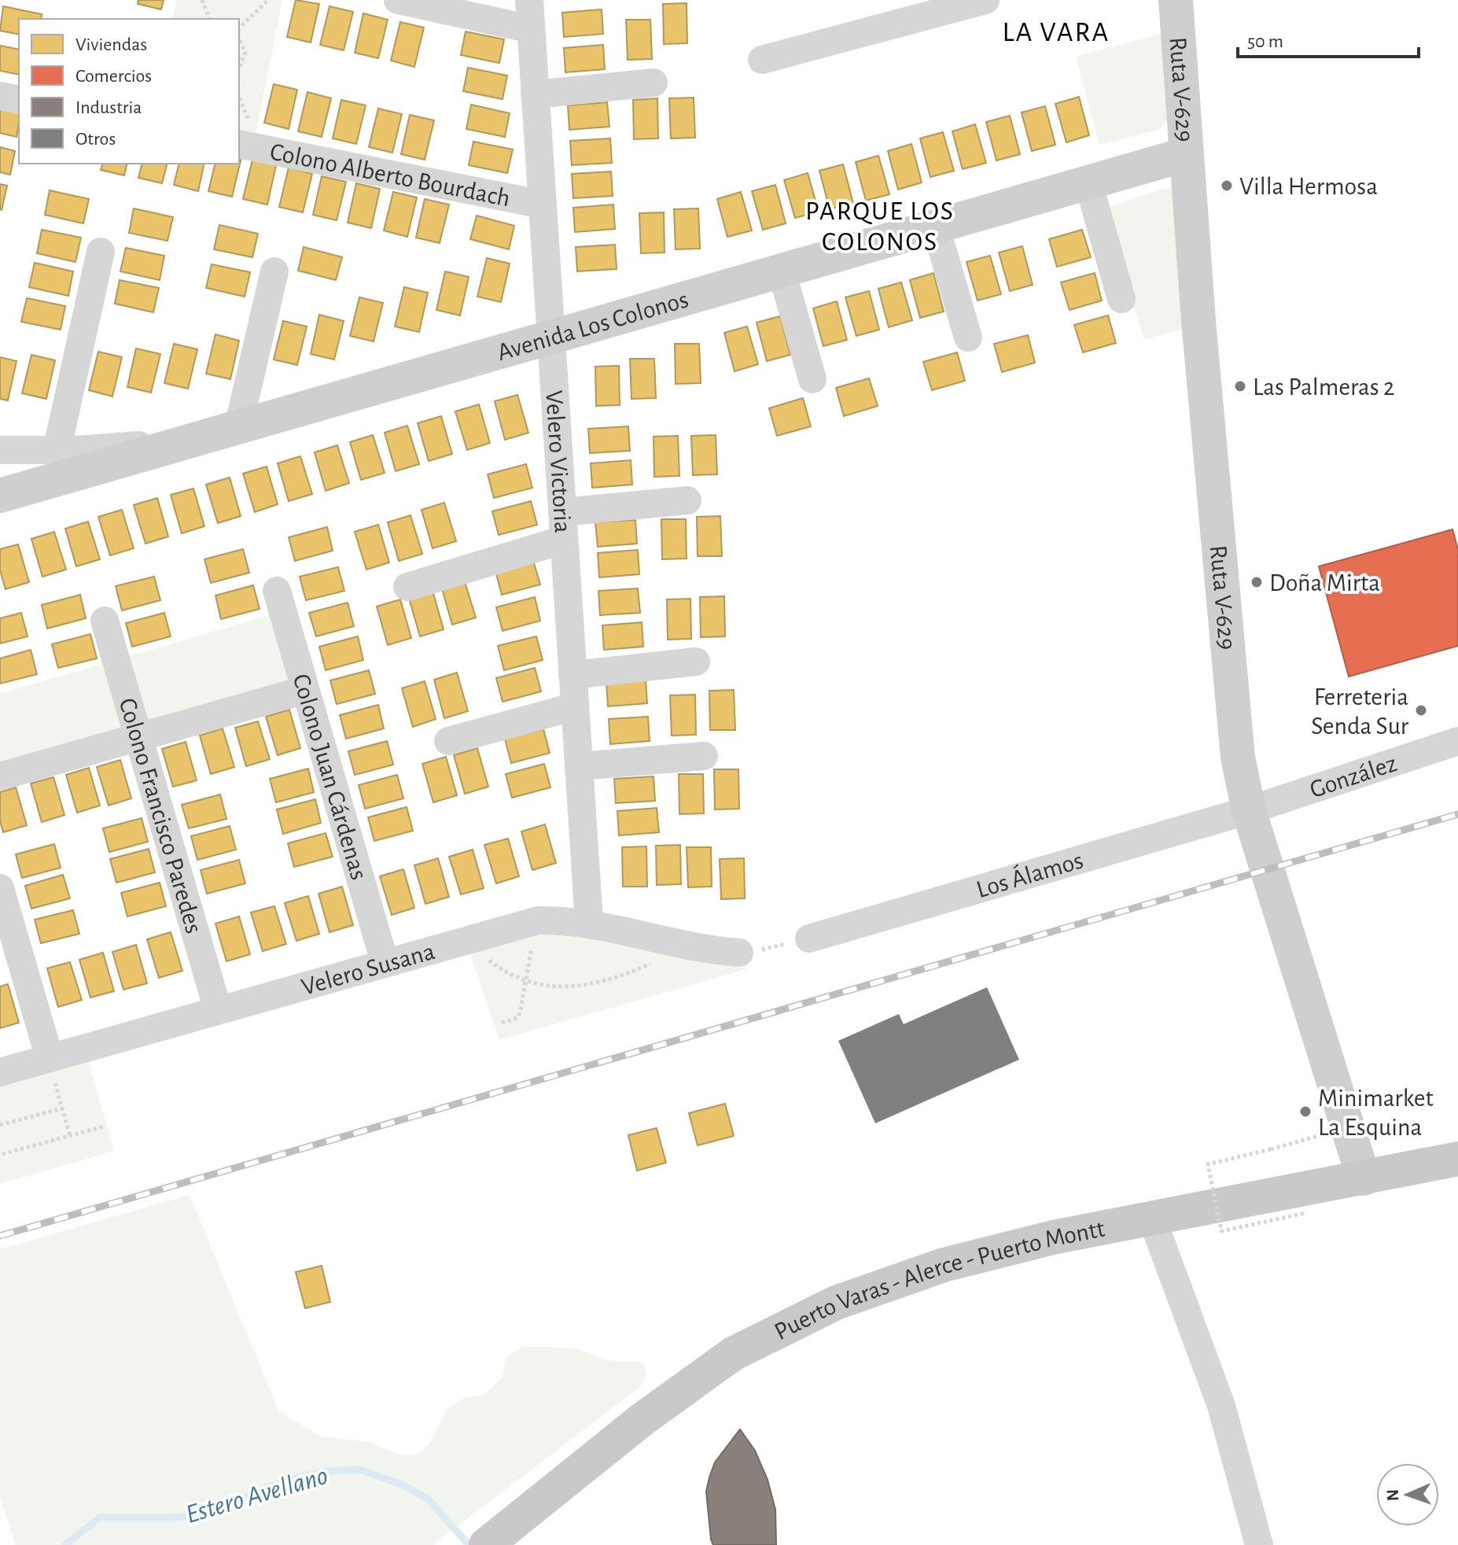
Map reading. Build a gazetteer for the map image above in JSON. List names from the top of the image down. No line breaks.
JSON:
{"streets":{"main road":["Puerto Varas - Alerce - Puerto Montt"],"street":["Ruta V-629","Colono Alberto Bourdach","Avenida Los Colonos","Velero Victoria","González","Colono Juan Cárdenas","Colono Francisco Paredes","Los Álamos","Velero Susana"]},"crossings":[["Ruta V-629","Avenida Los Colonos"],["Ruta V-629","González"],["Ruta V-629","Los Álamos"],["Ruta V-629","Puerto Varas - Alerce - Puerto Montt"],["Colono Alberto Bourdach","Velero Victoria"],["Avenida Los Colonos","Velero Victoria"],["Velero Victoria","Velero Susana"],["González","Los Álamos"],["Colono Juan Cárdenas","Velero Susana"],["Colono Francisco Paredes","Velero Susana"]],"districts":["LA VARA","PARQUE LOS COLONOS"],"water":["Estero Avellano"],"places":["Villa Hermosa","Las Palmeras 2","Doña Mirta","Ferreteria Senda Sur","Minimarket La Esquina"],"legend":["Viviendas","Comercios","Industria","Otros"],"scale_bar":"50 m","north":"left"}
